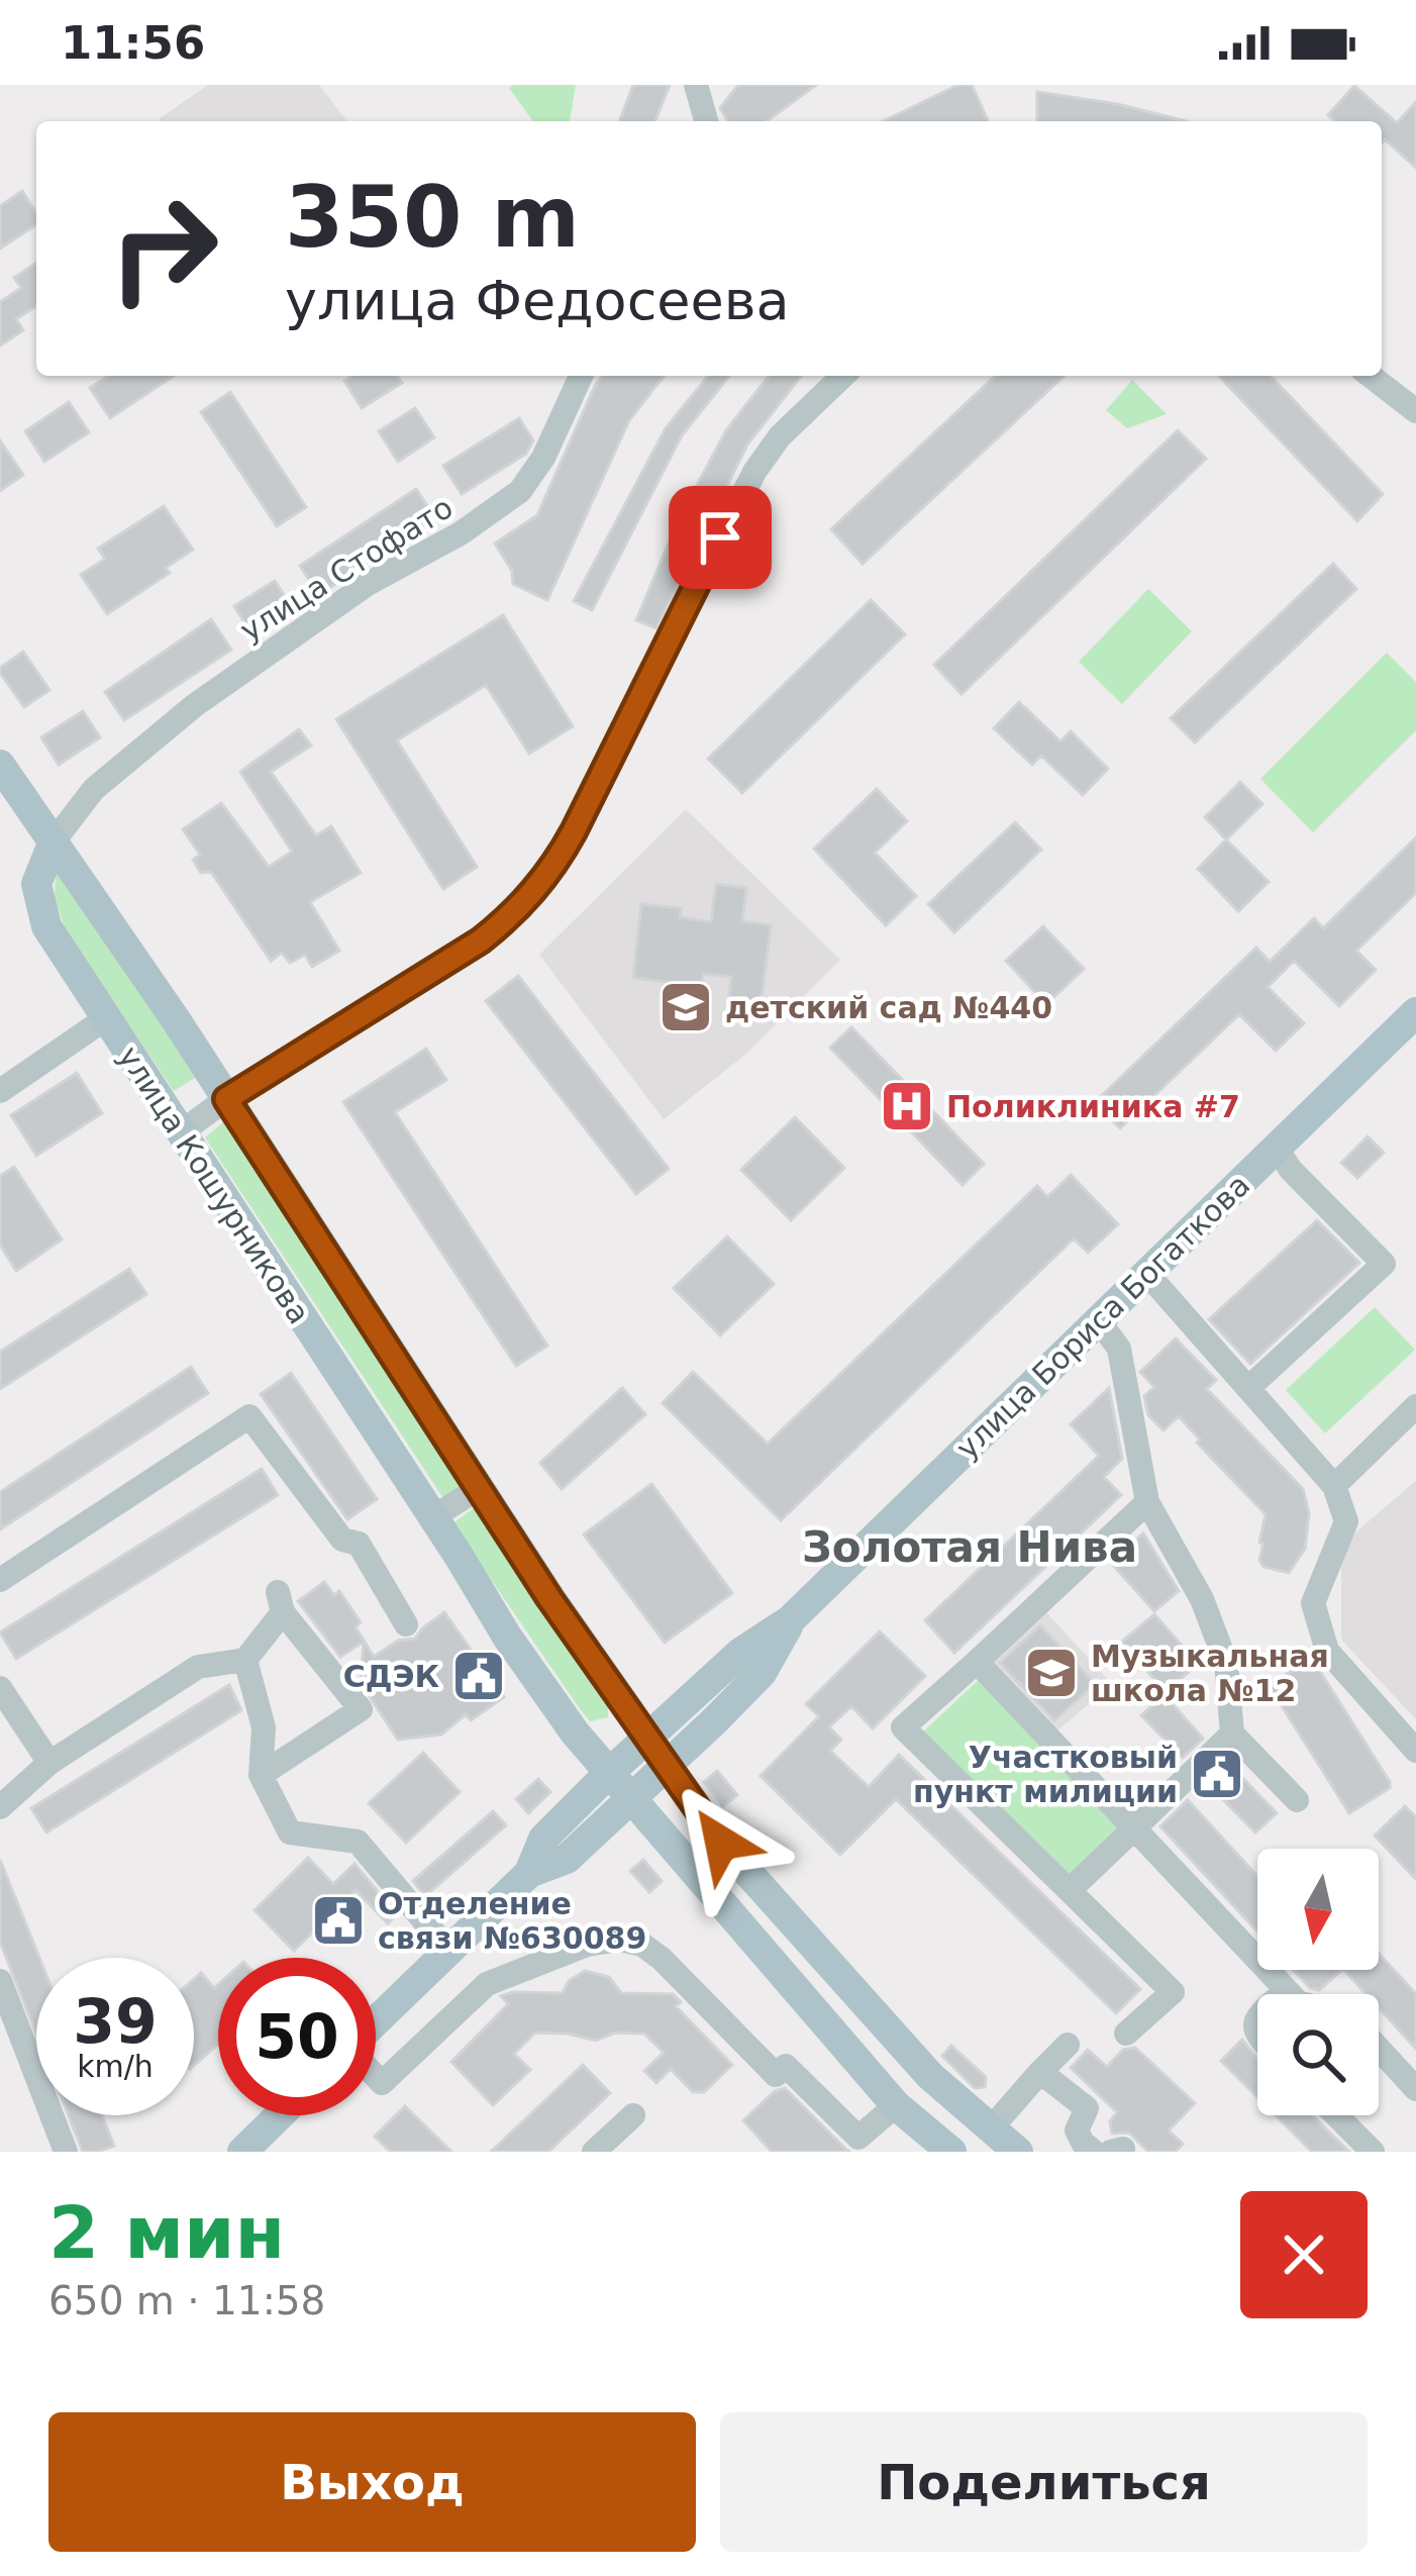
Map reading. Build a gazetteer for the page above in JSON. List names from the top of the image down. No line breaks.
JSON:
{"streets":{"main road":["улица Кошурникова","улица Бориса Богаткова"],"street":["улица Стофато"]},"crossings":[["улица Стофато","улица Кошурникова"],["улица Кошурникова","улица Бориса Богаткова"]],"districts":["Золотая Нива"],"places":{"school or university":["детский сад №440","Музыкальная школа №12"],"hospital":["Поликлиника #7"],"public building":["СДЭК","Участковый пункт милиции","Отделение связи №630089"]},"north":"bottom","page":{"status":"11:56","turn":["350 m","улица Федосеева"],"speed":"39 km/h","limit":"50","heading":["2 мин","650 m · 11:58"],"buttons":["Выход","Поделиться"]}}
